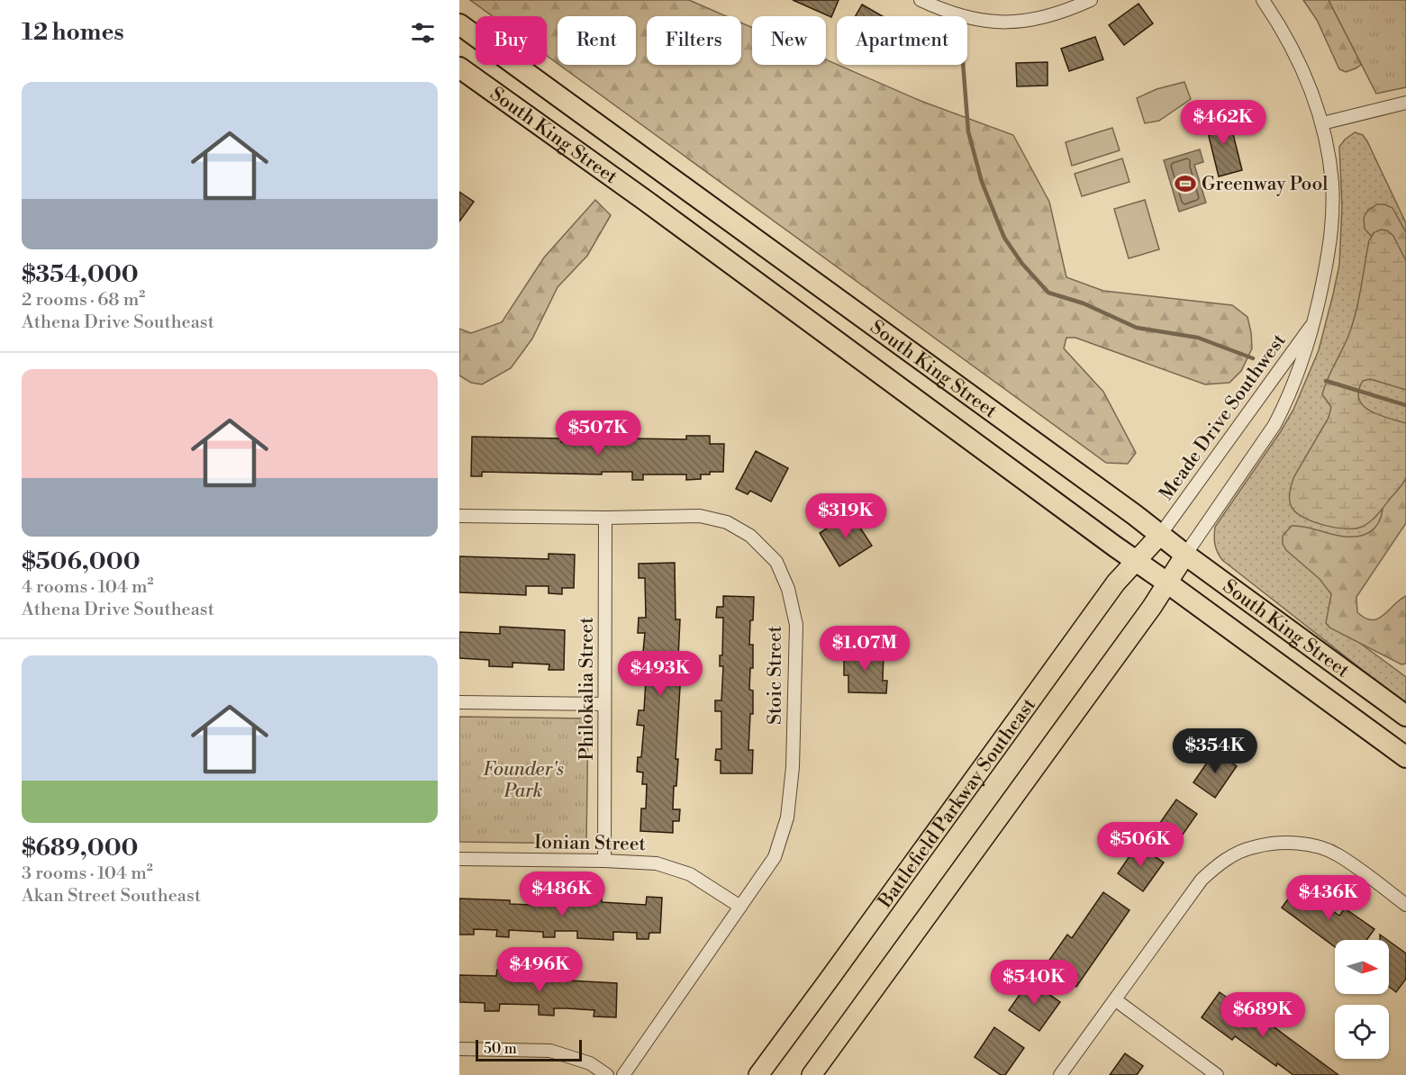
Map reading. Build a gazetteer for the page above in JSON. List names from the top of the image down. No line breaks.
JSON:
{"streets":{"highway":["South King Street"],"main road":["Battlefield Parkway Southeast"],"street":["Meade Drive Southwest","Stoic Street","Philokalia Street","Ionian Street"]},"crossings":[["South King Street","Meade Drive Southwest"],["South King Street","Battlefield Parkway Southeast"],["Meade Drive Southwest","Battlefield Parkway Southeast"],["Stoic Street","Philokalia Street"],["Stoic Street","Ionian Street"],["Philokalia Street","Ionian Street"]],"parks":["Founder's Park"],"places":{"sports":["Greenway Pool"]},"scale_bar":"50 m","north":"right","page":{"heading":"12 homes","chip":["Buy","Rent","Filters","New","Apartment"],"list":[{"name":"$354,000","note":"2 rooms · 68 m² · Athena Drive Southeast"},{"name":"$506,000","note":"4 rooms · 104 m² · Athena Drive Southeast"},{"name":"$689,000","note":"3 rooms · 104 m² · Akan Street Southeast"}],"price":["$462K","$507K","$319K","$1.07M","$493K","$354K","$506K","$486K","$436K","$496K","$540K","$689K"],"scale":"50 m"}}
